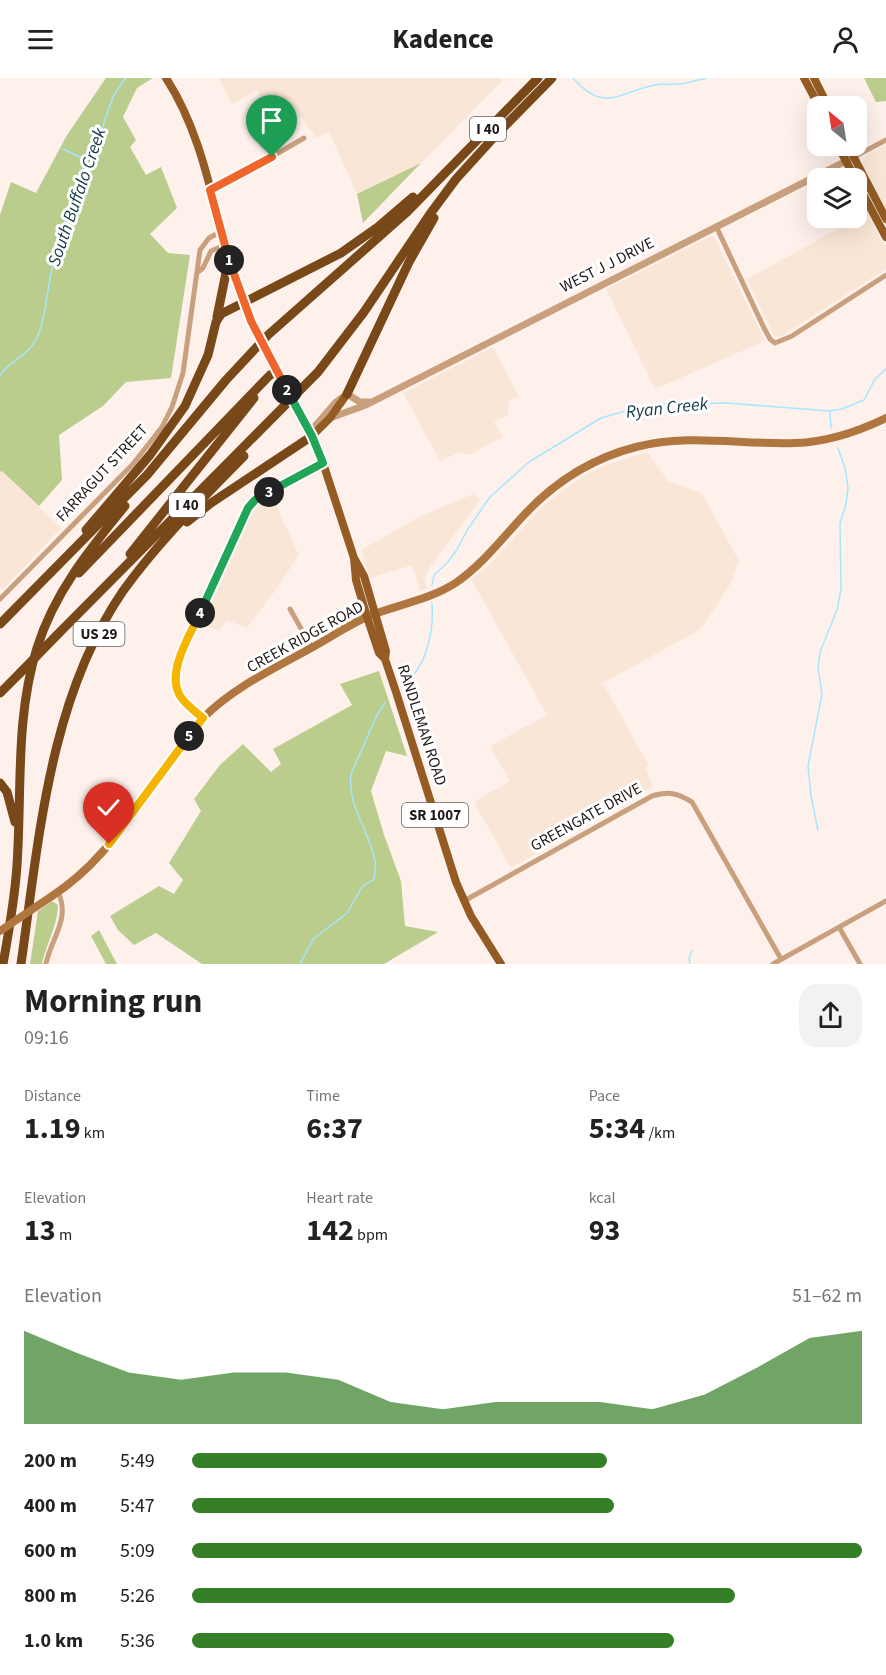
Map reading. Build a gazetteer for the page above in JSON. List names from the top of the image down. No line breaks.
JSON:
{"streets":{"highway":["I 40","US 29"],"main road":["WEST J J DRIVE","CREEK RIDGE ROAD","RANDLEMAN ROAD","SR 1007"],"street":["FARRAGUT STREET","GREENGATE DRIVE"]},"crossings":[["I 40","US 29"],["WEST J J DRIVE","RANDLEMAN ROAD"],["FARRAGUT STREET","RANDLEMAN ROAD"],["CREEK RIDGE ROAD","RANDLEMAN ROAD"],["RANDLEMAN ROAD","GREENGATE DRIVE"]],"water":["South Buffalo Creek","Ryan Creek"],"north":"top left","page":{"header":"Kadence","pins":["1","2","3","4","5"],"heading":["Morning run","09:16"],"stats":[["Distance","1.19 km"],["Time","6:37"],["Pace","5:34 /km"],["Elevation","13 m"],["Heart rate","142 bpm"],["kcal","93"]],"chart":["Elevation","51–62 m"],"list":[{"name":"200 m","note":"5:49"},{"name":"400 m","note":"5:47"},{"name":"600 m","note":"5:09"},{"name":"800 m","note":"5:26"},{"name":"1.0 km","note":"5:36"}]}}
